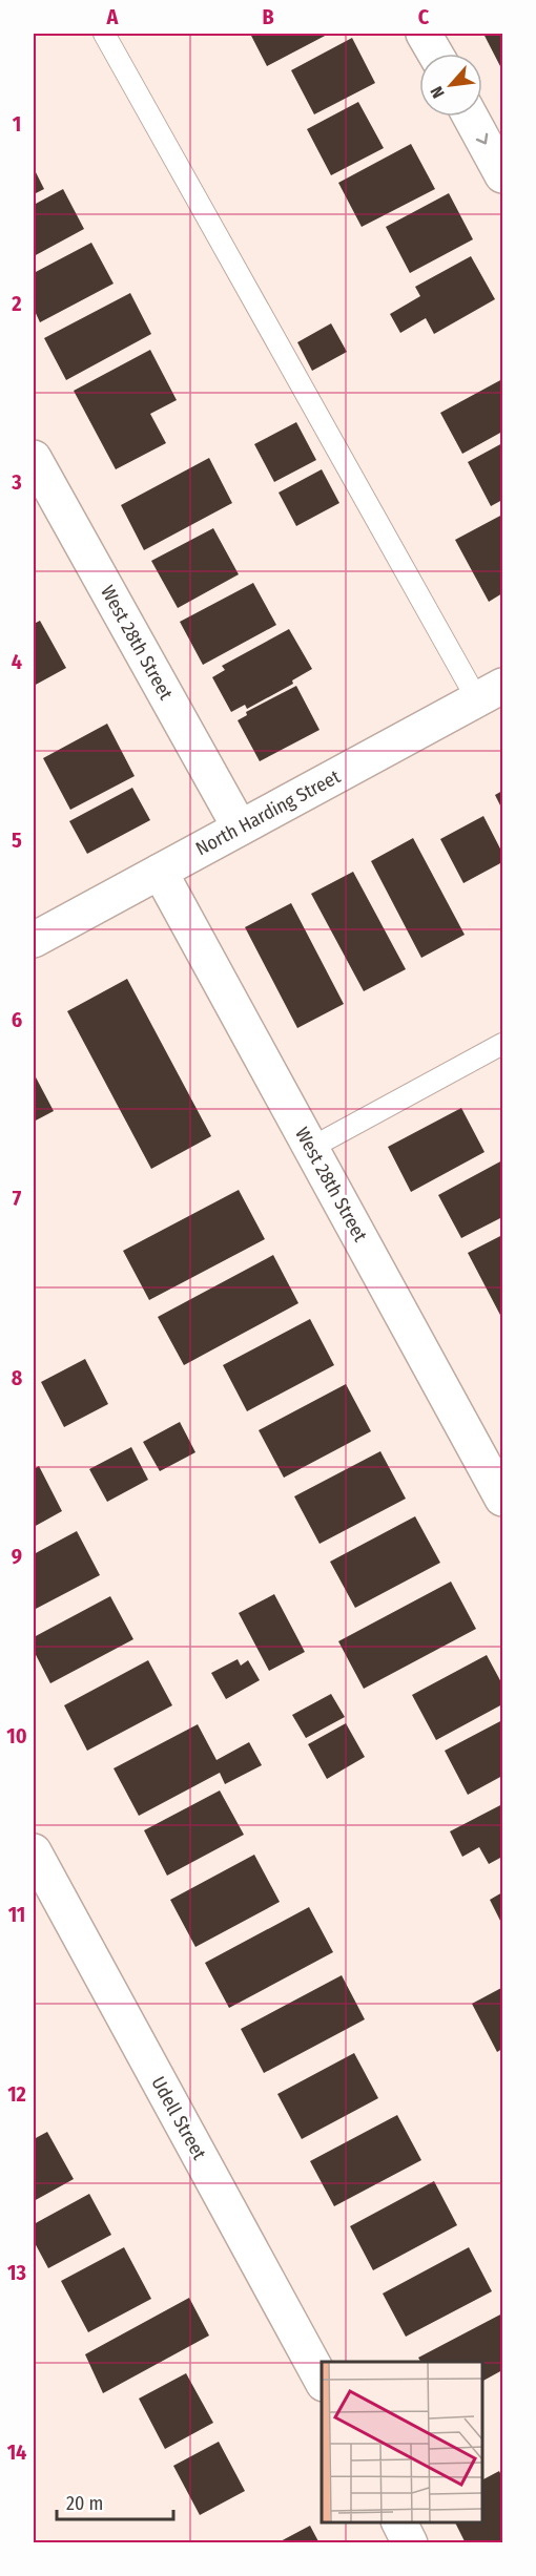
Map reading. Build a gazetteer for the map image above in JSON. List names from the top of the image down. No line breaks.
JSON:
{"streets":{"street":["West 28th Street","North Harding Street","Udell Street"]},"crossings":[["West 28th Street","North Harding Street"]],"scale_bar":"20 m","north":"bottom left","grid":{"columns":["A","B","C"],"rows":["1","2","3","4","5","6","7","8","9","10","11","12","13","14"]}}
